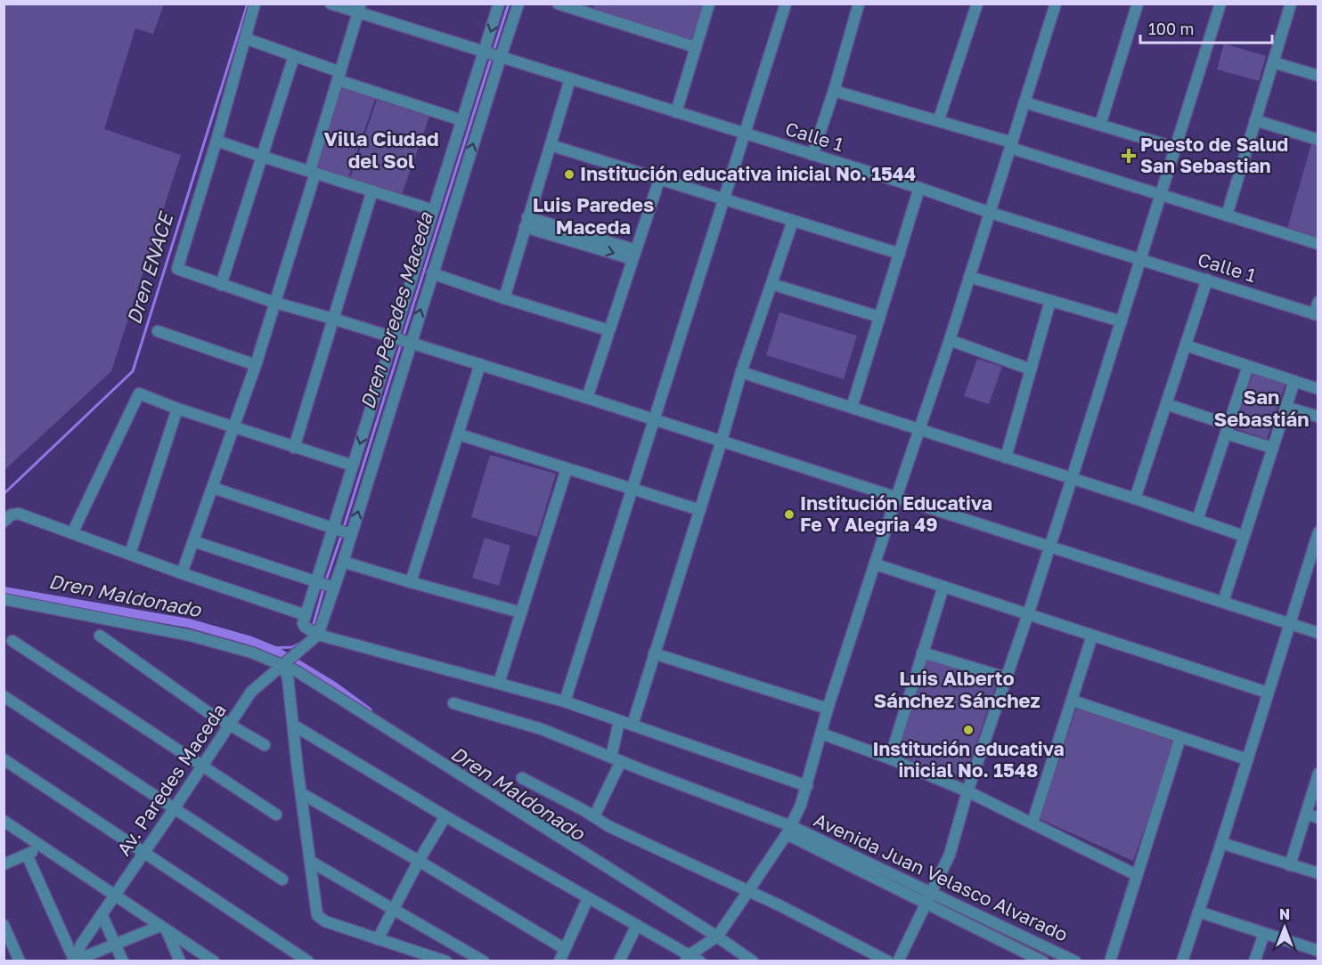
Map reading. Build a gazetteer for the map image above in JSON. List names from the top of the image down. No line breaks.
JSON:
{"streets":{"street":["Calle 1","Av. Paredes Maceda","Avenida Juan Velasco Alvarado"]},"districts":["Villa Ciudad del Sol","Luis Paredes Maceda","San Sebastián","Luis Alberto Sánchez Sánchez"],"water":["Dren ENACE","Dren Peredes Maceda","Dren Maldonado"],"places":{"health":["Puesto de Salud San Sebastian"],"other":["Institución educativa inicial No. 1544","Institución Educativa Fe Y Alegria 49","Institución educativa inicial No. 1548"]},"scale_bar":"100 m","north":"top"}
